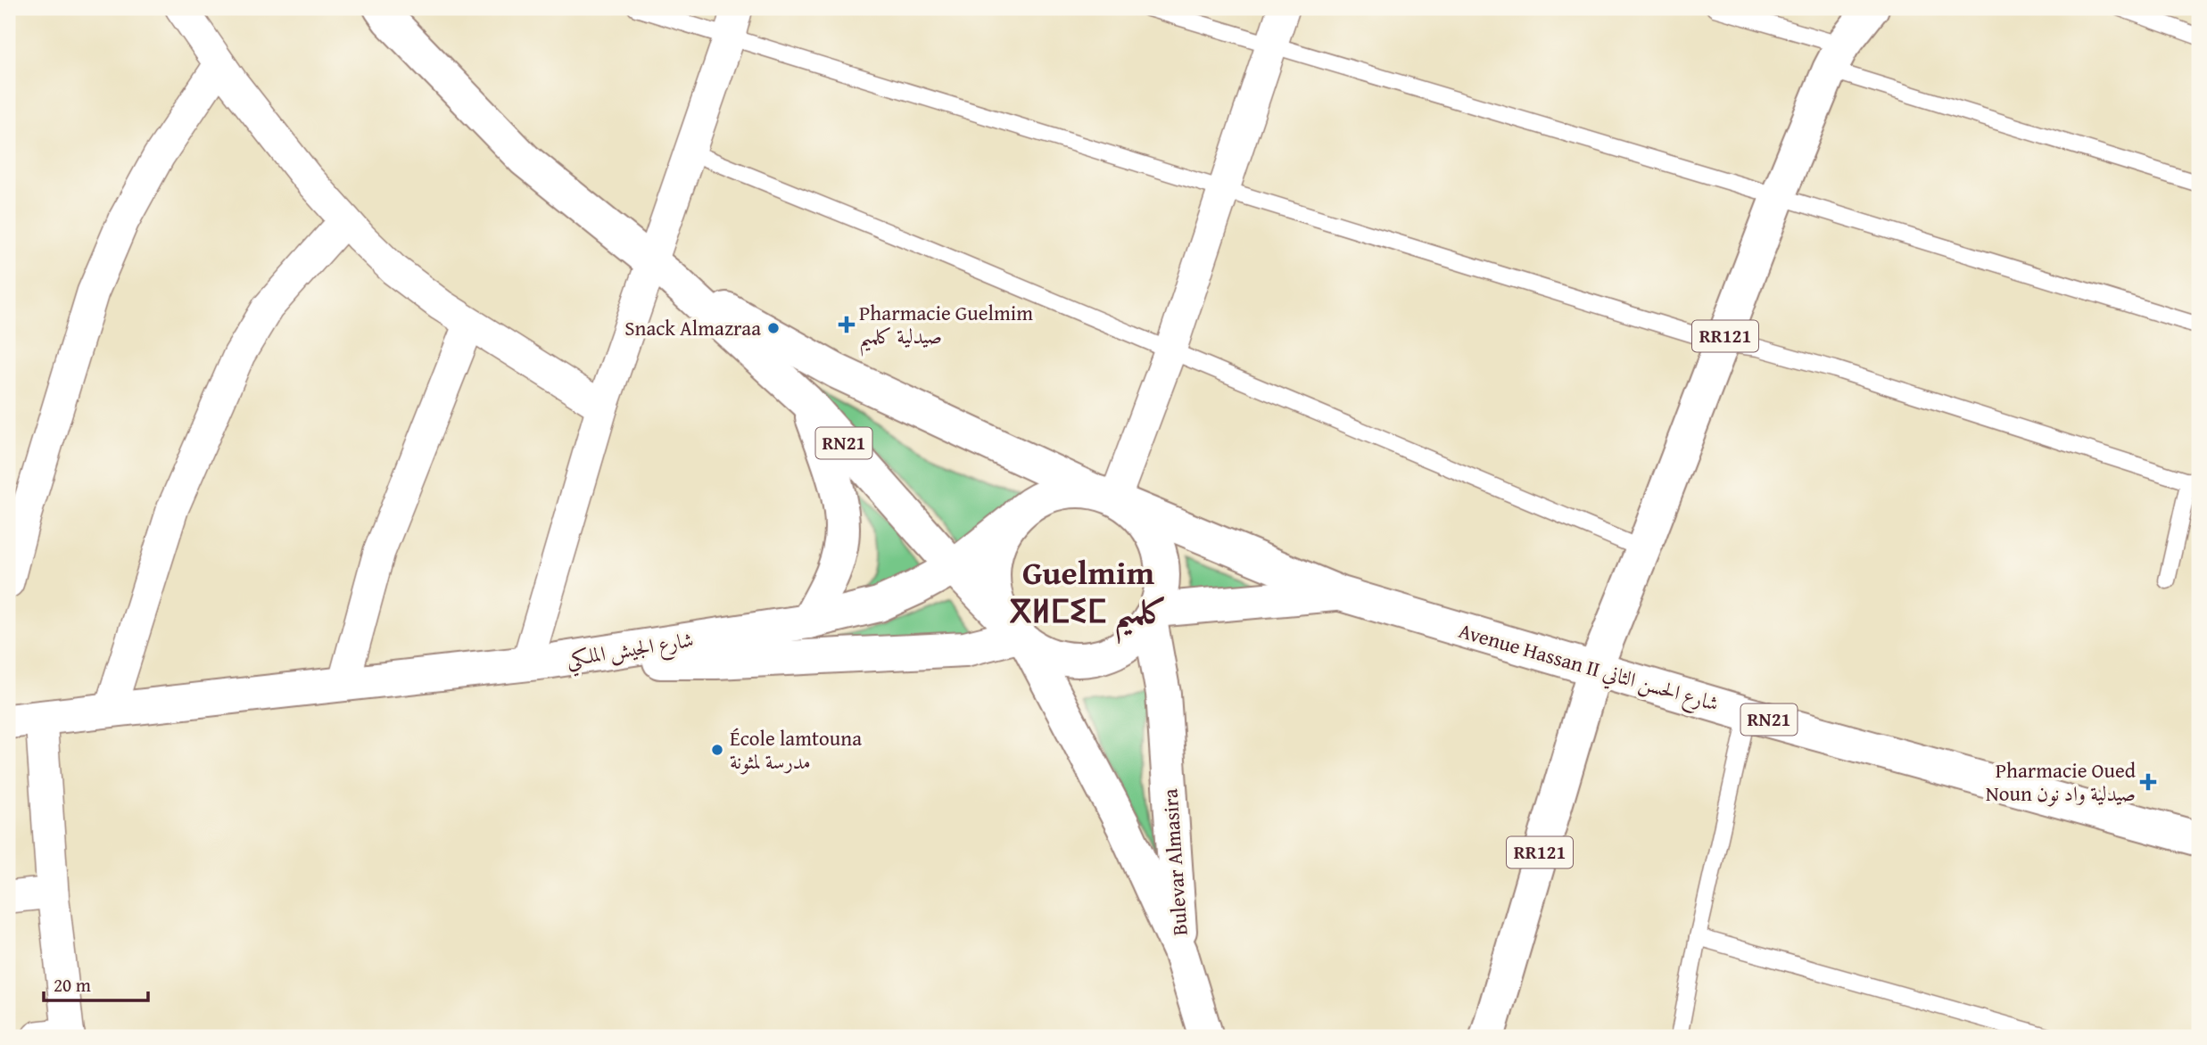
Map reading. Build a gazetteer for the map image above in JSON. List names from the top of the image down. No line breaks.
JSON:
{"streets":{"main road":["RR121","RN21","شارع الجيش الملكي","Avenue Hassan II شارع الحسن الثاني","Bulevar Almasira"]},"crossings":[["RR121","Avenue Hassan II شارع الحسن الثاني"],["RN21","شارع الجيش الملكي"],["RN21","Avenue Hassan II شارع الحسن الثاني"],["RN21","Bulevar Almasira"],["شارع الجيش الملكي","Avenue Hassan II شارع الحسن الثاني"],["شارع الجيش الملكي","Bulevar Almasira"],["Avenue Hassan II شارع الحسن الثاني","Bulevar Almasira"]],"districts":["Guelmim ⴳⵍⵎⵉⵎ كلميم"],"places":{"health":["Pharmacie Guelmim صيدلية كلميم","Pharmacie Oued Noun صيدلية واد نون"],"other":["Snack Almazraa","École lamtouna مدرسة لمثونة"]},"scale_bar":"20 m"}
